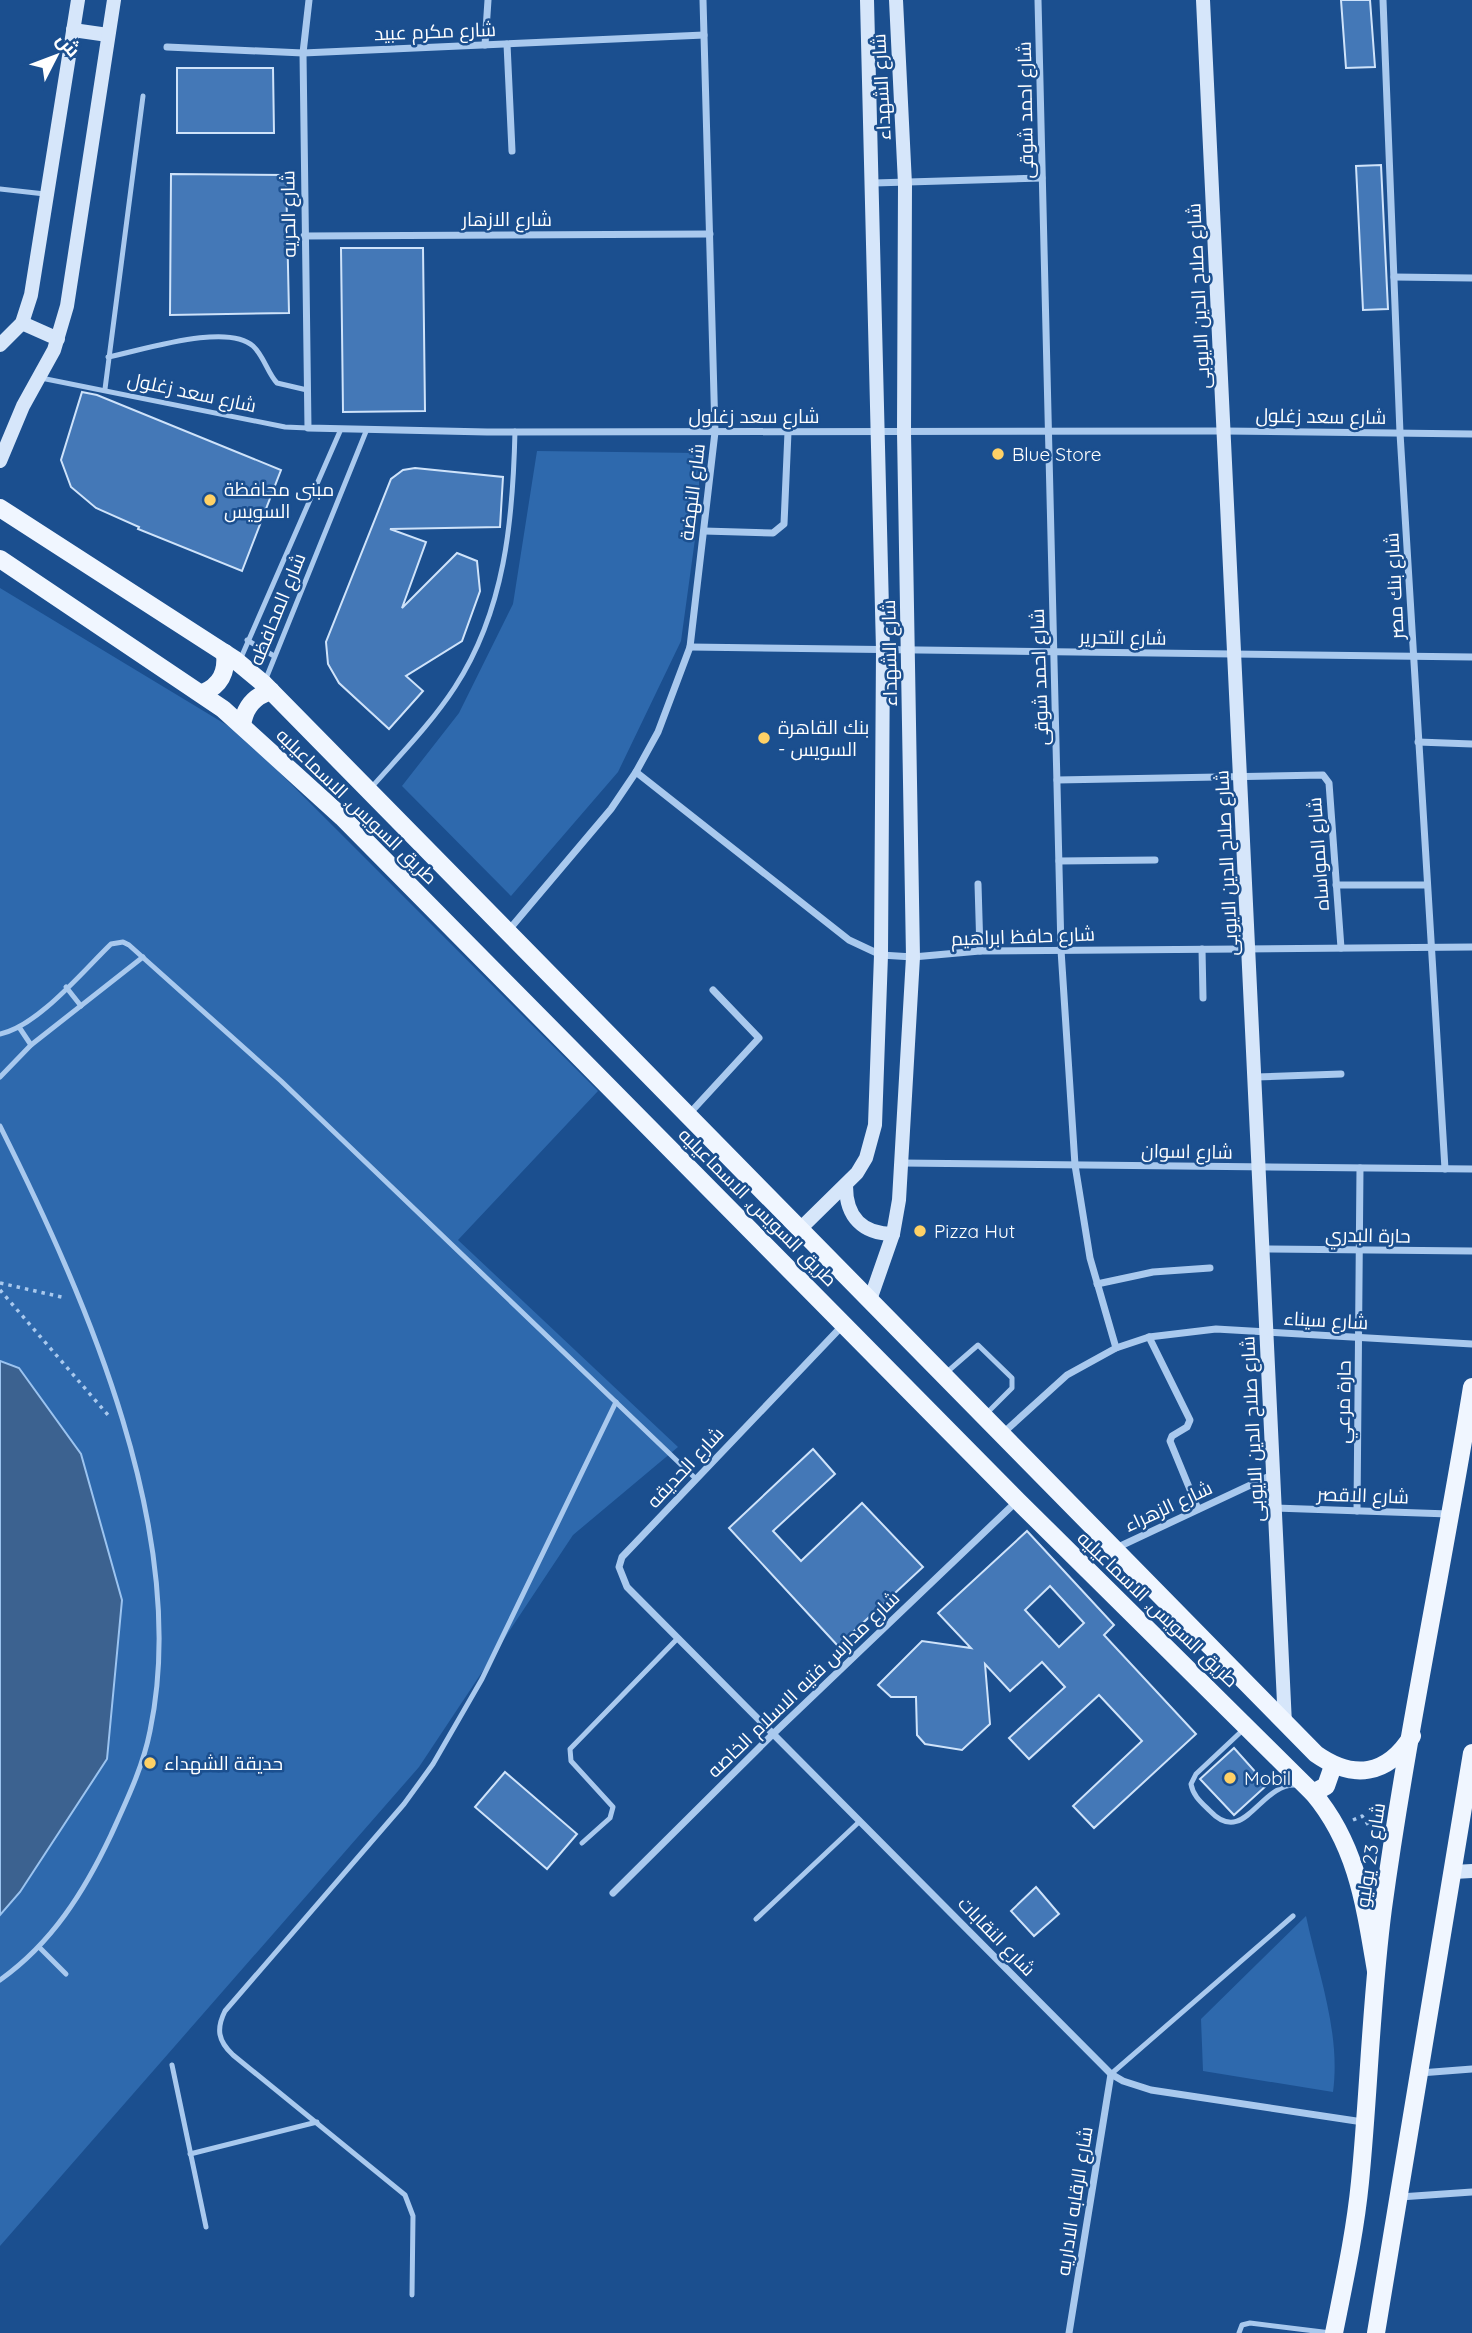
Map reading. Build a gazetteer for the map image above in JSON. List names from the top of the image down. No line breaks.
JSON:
{"streets":{"main road":["طريق السويس, الاسماعيليه","شارع 23 يوليو"],"street":["شارع مكرم عبيد","شارع الشهداء","شارع احمد شوقى","شارع الحريه","شارع الازهار","شارع صلاح الدين الايوبى","شارع سعد زغلول","شارع النهضة","شارع بنك مصر","شارع التحرير","شارع المواساه","شارع حافظ ابراهيم","شارع اسوان","حارة البدري","شارع سيناء","حارة مرعي","شارع الحديقه","شارع الاقصر","شارع الزهراء","شارع مدارس فتيه الاسلام الخاصه","شارع النقابات","شارع الرقابه الاداريه"],"lane":["شارع المحافظه"]},"crossings":[["شارع مكرم عبيد","شارع الحريه"],["شارع مكرم عبيد","شارع النهضة"],["شارع الشهداء","شارع سعد زغلول"],["شارع الشهداء","شارع التحرير"],["شارع الشهداء","طريق السويس, الاسماعيليه"],["شارع الشهداء","شارع حافظ ابراهيم"],["شارع الشهداء","شارع اسوان"],["شارع احمد شوقى","شارع سعد زغلول"],["شارع احمد شوقى","شارع التحرير"],["شارع احمد شوقى","شارع المواساه"],["شارع احمد شوقى","شارع حافظ ابراهيم"],["شارع احمد شوقى","شارع اسوان"],["شارع احمد شوقى","شارع سيناء"],["شارع الحريه","شارع الازهار"],["شارع الحريه","شارع سعد زغلول"],["شارع الازهار","شارع النهضة"],["شارع صلاح الدين الايوبى","شارع سعد زغلول"],["شارع صلاح الدين الايوبى","شارع التحرير"],["شارع صلاح الدين الايوبى","طريق السويس, الاسماعيليه"],["شارع صلاح الدين الايوبى","شارع المواساه"],["شارع صلاح الدين الايوبى","شارع حافظ ابراهيم"],["شارع صلاح الدين الايوبى","شارع اسوان"],["شارع صلاح الدين الايوبى","حارة البدري"],["شارع صلاح الدين الايوبى","شارع سيناء"],["شارع صلاح الدين الايوبى","شارع الاقصر"],["شارع صلاح الدين الايوبى","شارع الزهراء"],["شارع سعد زغلول","شارع النهضة"],["شارع سعد زغلول","شارع بنك مصر"],["شارع سعد زغلول","شارع المحافظه"],["شارع النهضة","شارع التحرير"],["شارع النهضة","طريق السويس, الاسماعيليه"],["شارع النهضة","شارع حافظ ابراهيم"],["شارع بنك مصر","شارع التحرير"],["شارع بنك مصر","شارع حافظ ابراهيم"],["شارع بنك مصر","شارع اسوان"],["شارع المحافظه","طريق السويس, الاسماعيليه"],["طريق السويس, الاسماعيليه","شارع سيناء"],["طريق السويس, الاسماعيليه","شارع الحديقه"],["طريق السويس, الاسماعيليه","شارع الزهراء"],["طريق السويس, الاسماعيليه","شارع مدارس فتيه الاسلام الخاصه"],["طريق السويس, الاسماعيليه","شارع 23 يوليو"],["شارع المواساه","شارع حافظ ابراهيم"],["شارع اسوان","حارة مرعي"],["حارة البدري","حارة مرعي"],["شارع سيناء","حارة مرعي"],["حارة مرعي","شارع الاقصر"],["شارع الحديقه","شارع النقابات"],["شارع الاقصر","شارع 23 يوليو"],["شارع مدارس فتيه الاسلام الخاصه","شارع النقابات"],["شارع 23 يوليو","شارع النقابات"],["شارع النقابات","شارع الرقابه الاداريه"]],"places":["Blue Store","مبنى محافظة السويس","بنك القاهرة - السويس","Pizza Hut","حديقة الشهداء","Mobil"],"north":"top right"}
